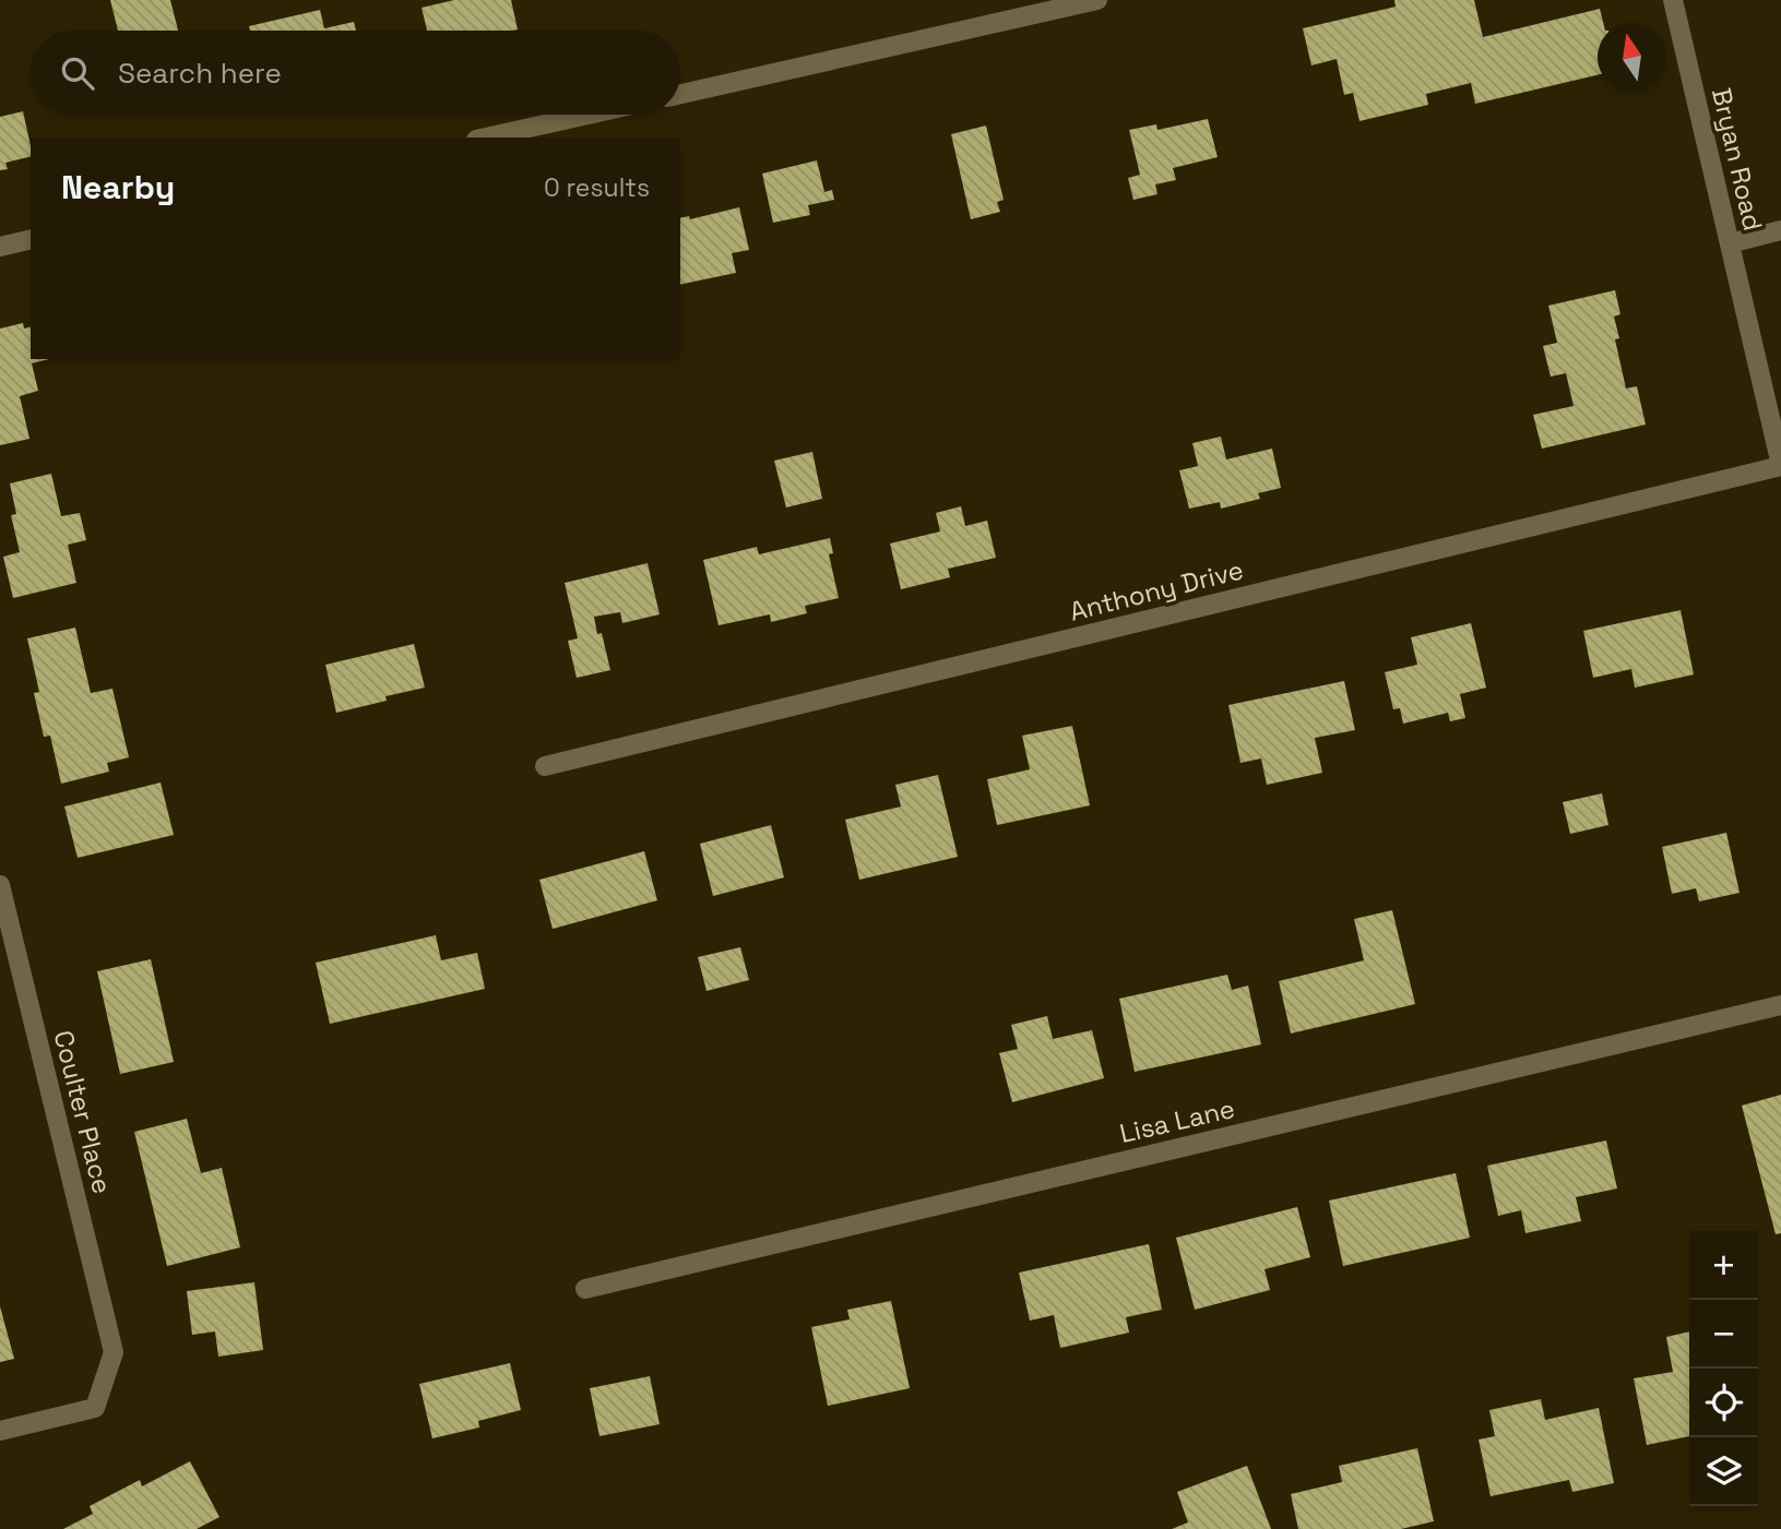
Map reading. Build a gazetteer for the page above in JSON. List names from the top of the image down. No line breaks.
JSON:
{"streets":{"street":["Bryan Road","Anthony Drive","Coulter Place","Lisa Lane"]},"crossings":[["Bryan Road","Anthony Drive"]],"north":"top","page":{"search":"Search here","heading":["Nearby","0 results"],"map_buttons":["+","−"]}}
